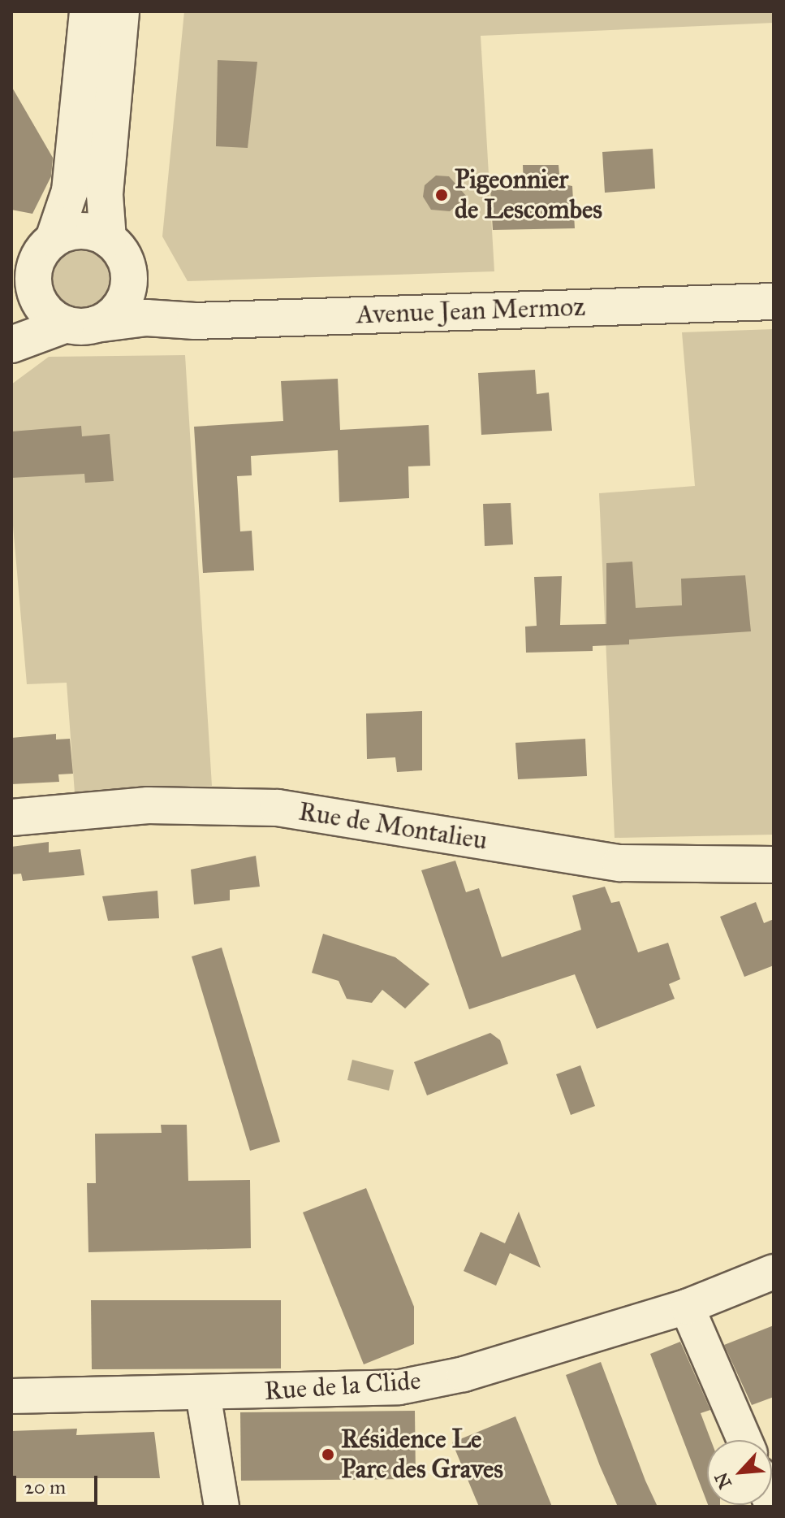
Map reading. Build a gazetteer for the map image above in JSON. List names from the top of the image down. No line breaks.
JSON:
{"streets":{"street":["Avenue Jean Mermoz","Rue de Montalieu","Rue de la Clide"]},"places":["Pigeonnier de Lescombes","Résidence Le Parc des Graves"],"scale_bar":"20 m","north":"bottom left"}
